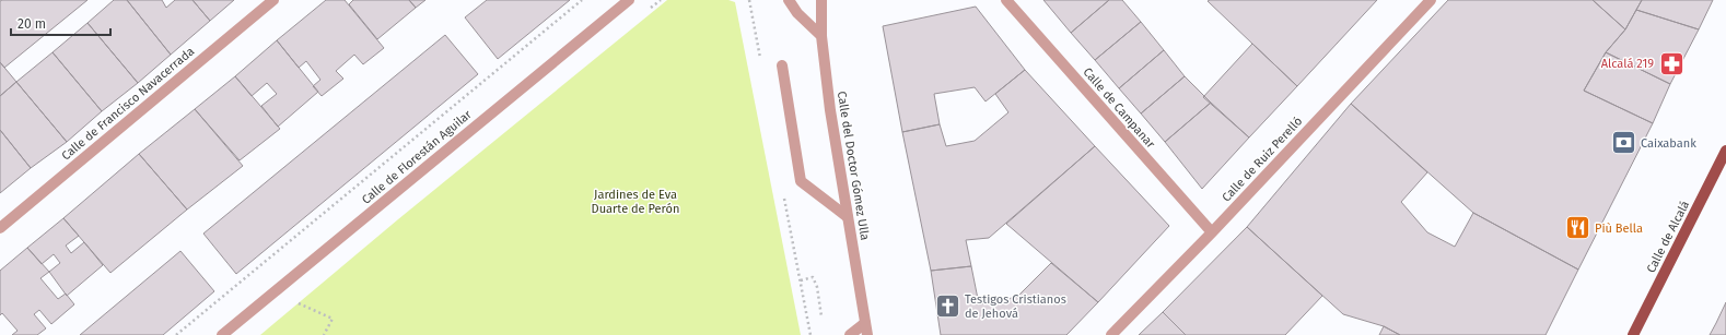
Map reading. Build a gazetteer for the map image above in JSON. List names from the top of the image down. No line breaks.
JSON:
{"streets":{"main road":["Calle de Alcalá"],"street":["Calle de Francisco Navacerrada","Calle de Campanar","Calle de Florestán Aguilar","Calle de Ruiz Perelló","Calle del Doctor Gómez Ulla"]},"crossings":[["Calle de Campanar","Calle de Ruiz Perelló"]],"parks":["Jardines de Eva Duarte de Perón"],"places":{"pharmacy":["Alcalá 219"],"bank":["Caixabank"],"restaurant":["Più Bella"],"church":["Testigos Cristianos de Jehová"]},"scale_bar":"20 m"}
